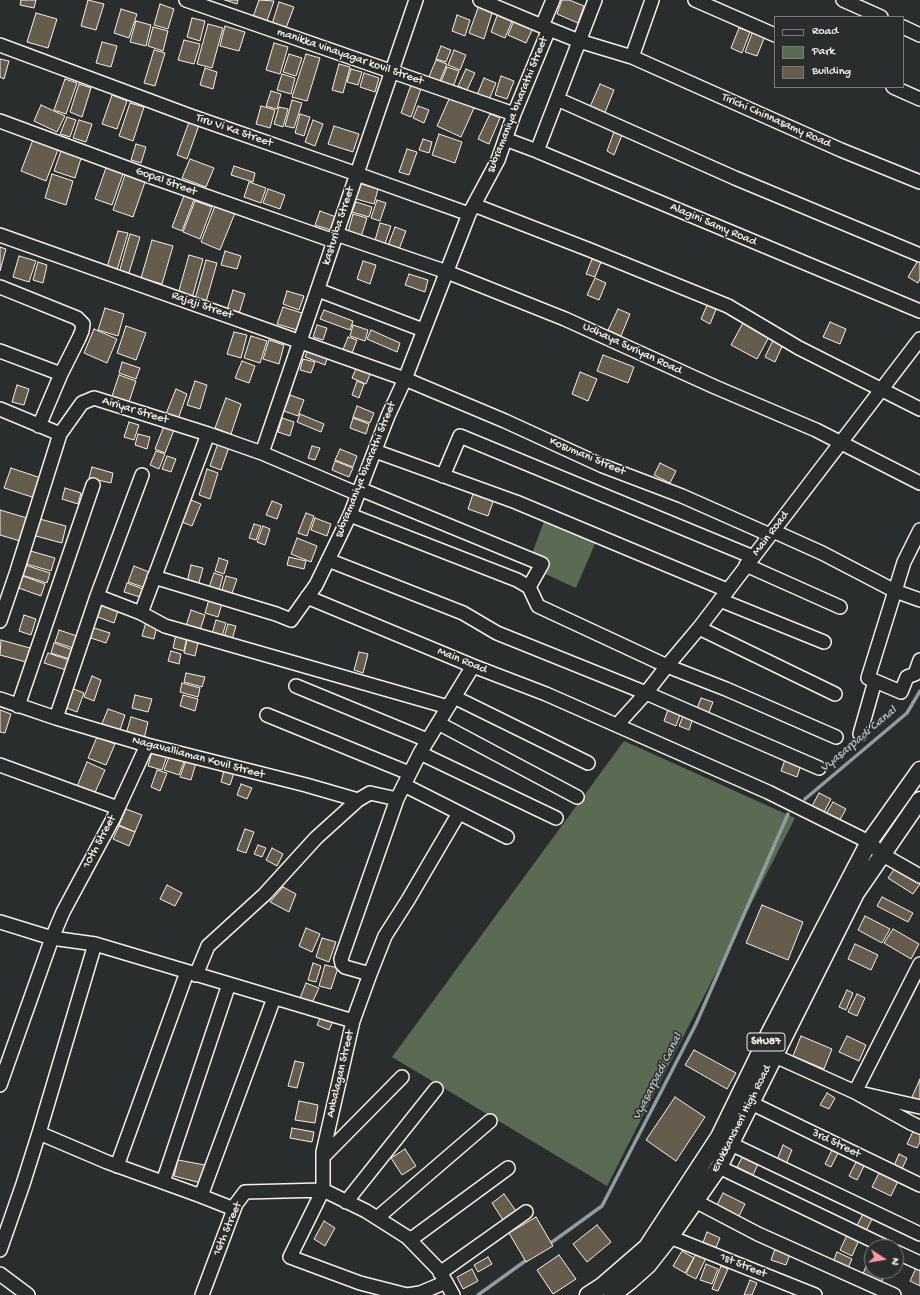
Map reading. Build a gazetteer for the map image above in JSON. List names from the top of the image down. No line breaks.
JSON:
{"streets":{"main road":["SHU87","Erukkancheri High Road"],"street":["manikka vinayagar kovil Street","subramaniya bharathi Street","Tirichi Chinnasamy Road","Tiru Vi Ka Street","Gopal Street","Alagini Samy Road","kasturiba Street","Rajaji Street","Udhaya Suriyan Road","Airiyar Street","Kosumani Street","Main Road","Nagavalliaman Kovil Street","10th Street","Anbalagan Street","3rd Street","16th Street","1st Street"]},"crossings":[["manikka vinayagar kovil Street","subramaniya bharathi Street"],["manikka vinayagar kovil Street","kasturiba Street"],["subramaniya bharathi Street","Tirichi Chinnasamy Road"],["subramaniya bharathi Street","Tiru Vi Ka Street"],["subramaniya bharathi Street","Alagini Samy Road"],["subramaniya bharathi Street","Rajaji Street"],["subramaniya bharathi Street","Udhaya Suriyan Road"],["subramaniya bharathi Street","Airiyar Street"],["subramaniya bharathi Street","Kosumani Street"],["subramaniya bharathi Street","Main Road"],["Tiru Vi Ka Street","kasturiba Street"],["Tiru Vi Ka Street","Main Road"],["Gopal Street","kasturiba Street"],["Gopal Street","Udhaya Suriyan Road"],["kasturiba Street","Rajaji Street"],["kasturiba Street","Udhaya Suriyan Road"],["kasturiba Street","Airiyar Street"],["Rajaji Street","Kosumani Street"],["Udhaya Suriyan Road","Main Road"],["Kosumani Street","Main Road"],["Main Road","SHU87"],["Main Road","Erukkancheri High Road"],["Nagavalliaman Kovil Street","10th Street"],["Anbalagan Street","16th Street"],["Erukkancheri High Road","3rd Street"],["Erukkancheri High Road","1st Street"]],"water":["Vyasarpadi Canal"],"legend":["Road","Park","Building"],"north":"right"}
